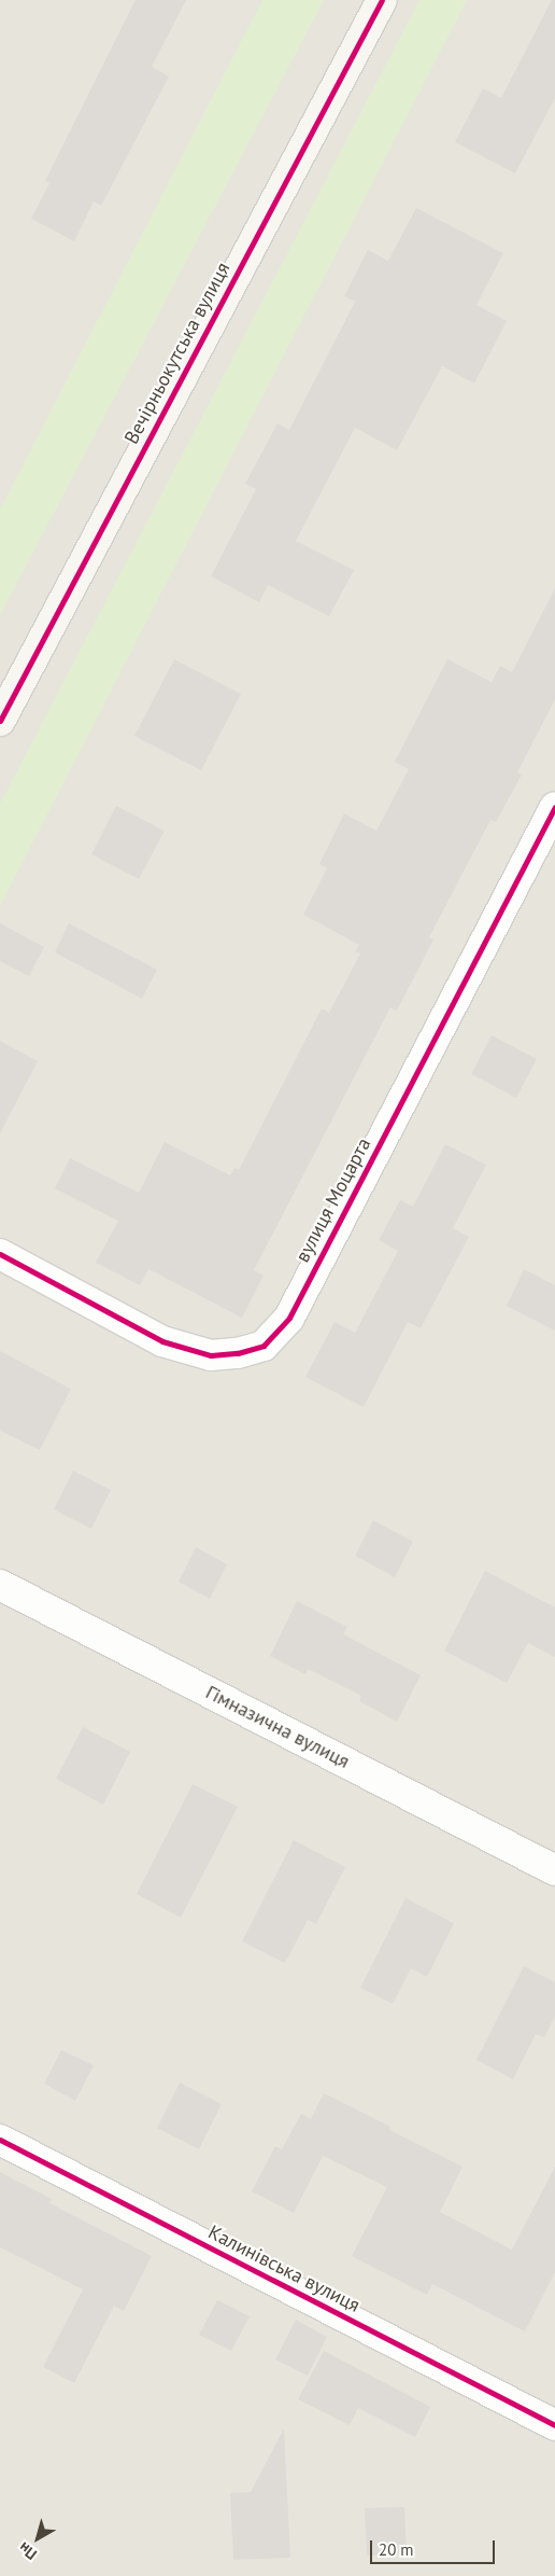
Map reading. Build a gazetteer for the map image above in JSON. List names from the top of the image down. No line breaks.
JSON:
{"streets":{"street":["Вечірньокутська вулиця","вулиця Моцарта","Гімназична вулиця","Калинівська вулиця"]},"scale_bar":"20 m","north":"bottom left"}
